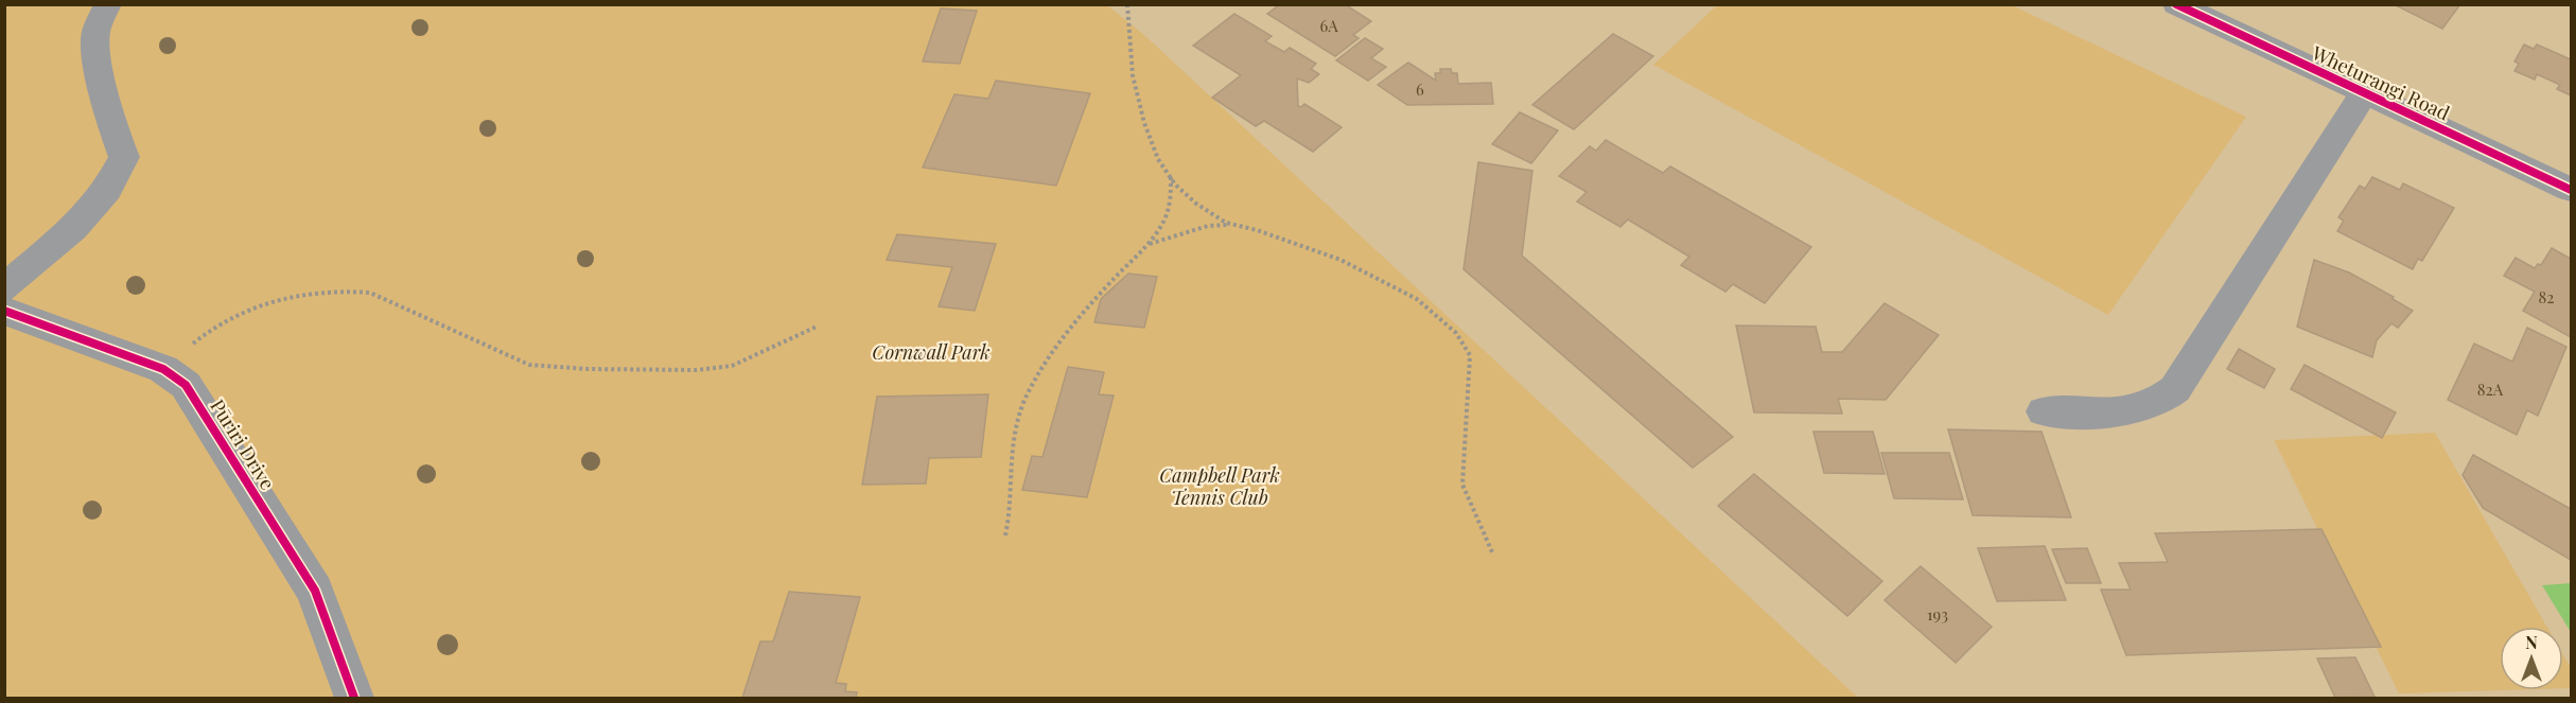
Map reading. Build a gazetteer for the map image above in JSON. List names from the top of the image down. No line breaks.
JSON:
{"streets":{"street":["Wheturangi Road","Pūriri Drive"]},"parks":["Cornwall Park","Campbell Park Tennis Club"],"house_numbers":["6A","6","82","82A","193"],"north":"top"}
